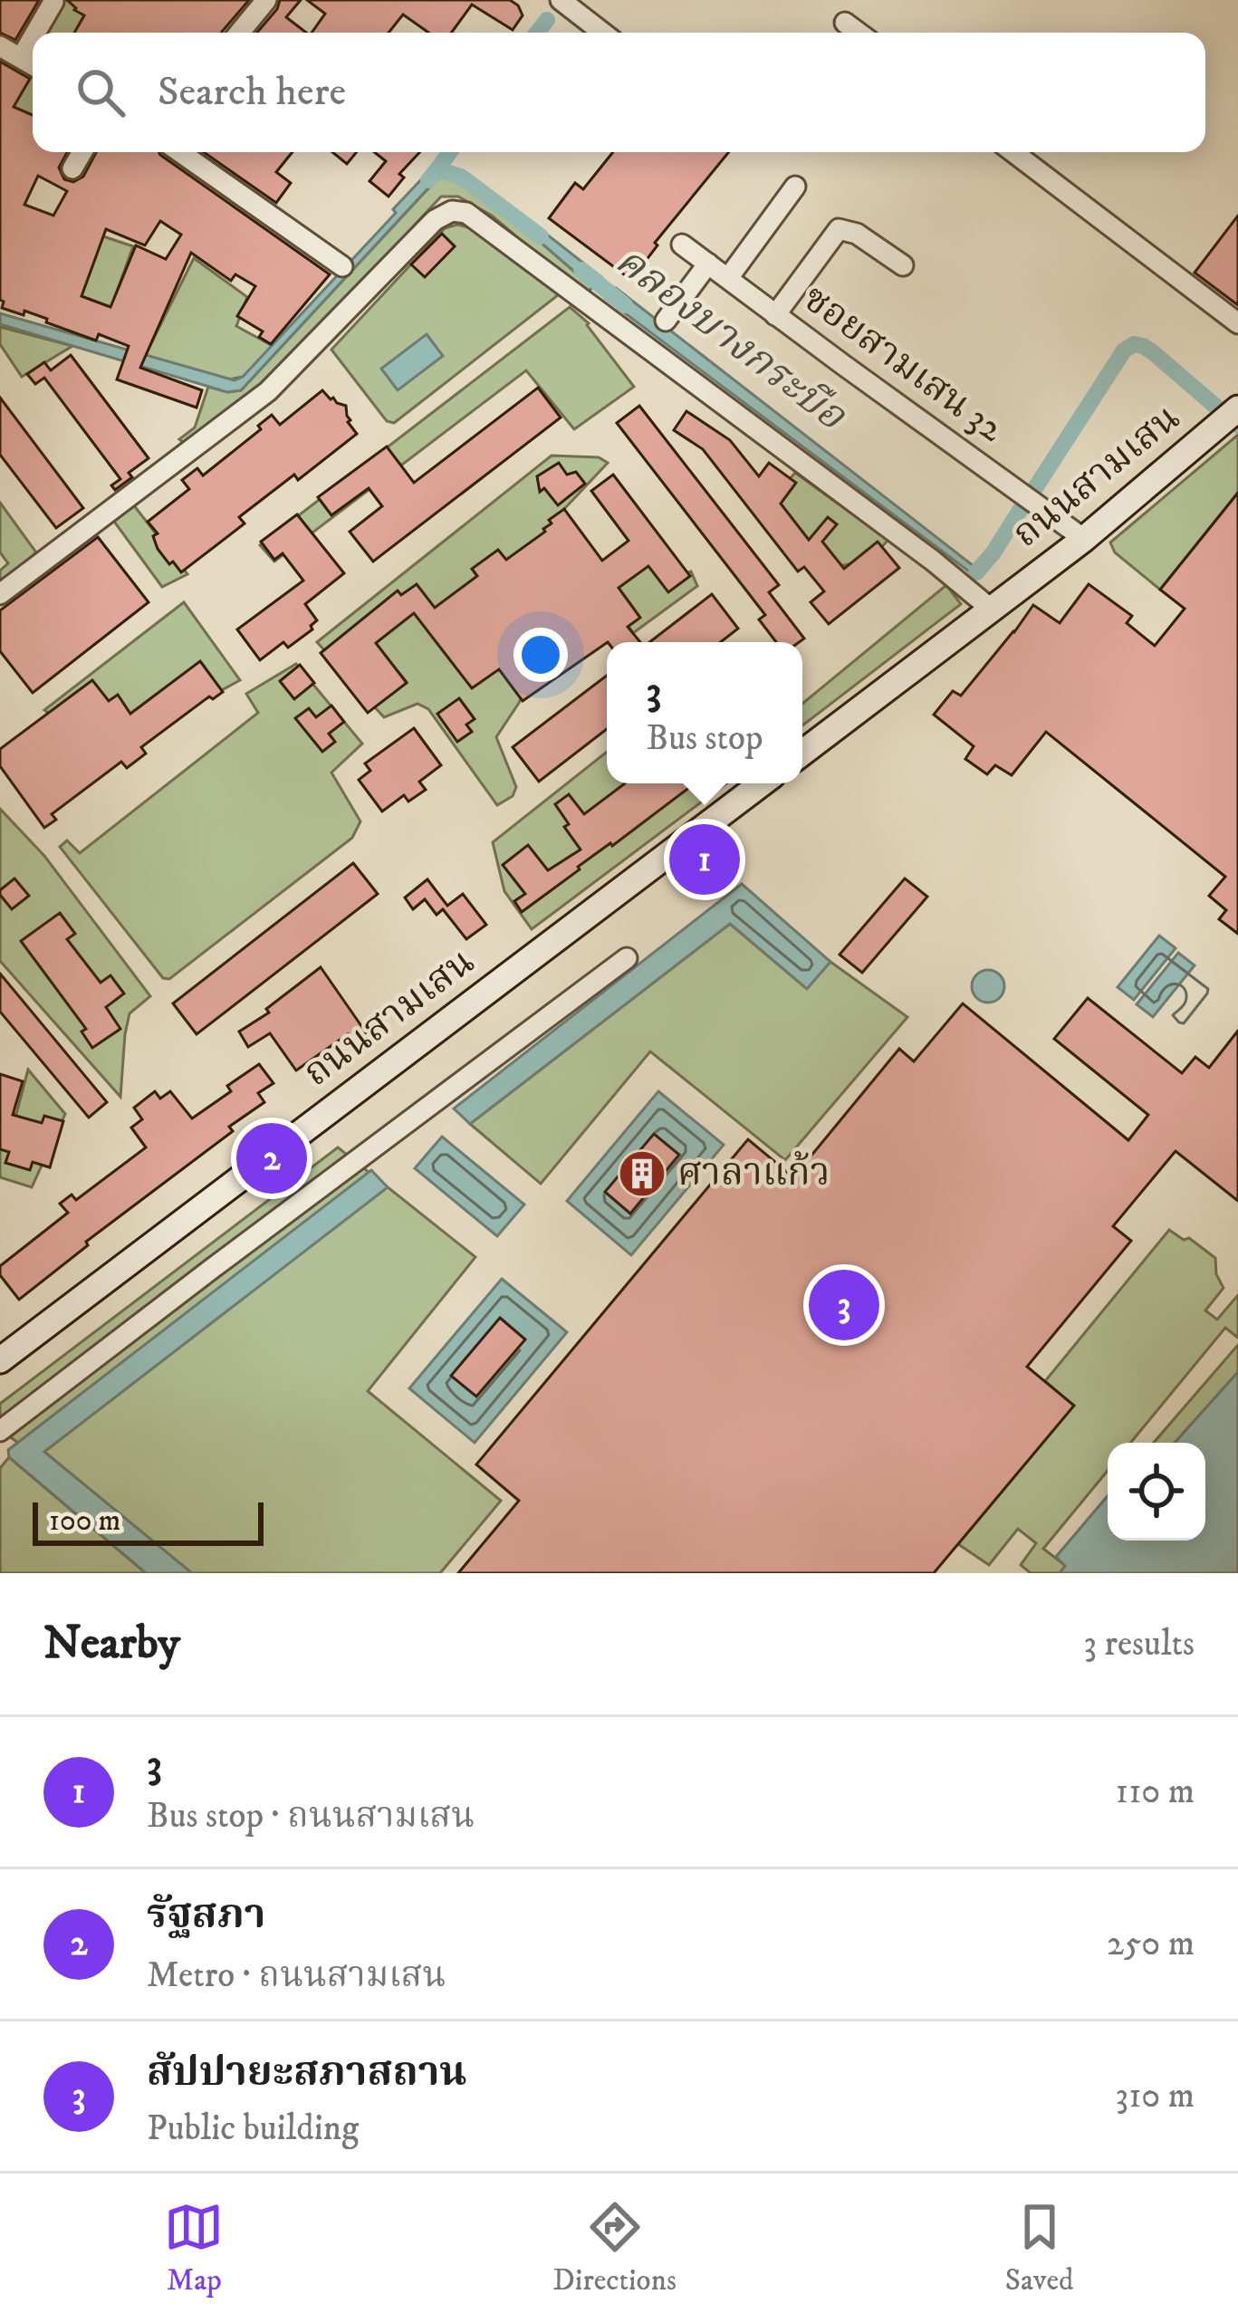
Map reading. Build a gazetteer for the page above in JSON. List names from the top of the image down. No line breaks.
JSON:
{"streets":{"main road":["ถนนสามเสน"],"street":["ซอยสามเสน 32"]},"crossings":[["ซอยสามเสน 32","ถนนสามเสน"]],"water":["คลองบางกระบือ"],"places":{"building":["ศาลาแก้ว"]},"scale_bar":"100 m","page":{"search":"Search here","popup":["3","Bus stop"],"pins":["1","2","3"],"scale":"100 m","heading":["Nearby","3 results"],"list":[{"mark":"1","name":"3","note":"Bus stop · ถนนสามเสน","value":"110 m"},{"mark":"2","name":"รัฐสภา","note":"Metro · ถนนสามเสน","value":"250 m"},{"mark":"3","name":"สัปปายะสภาสถาน","note":"Public building","value":"310 m"}],"nav":["Map","Directions","Saved"]}}
